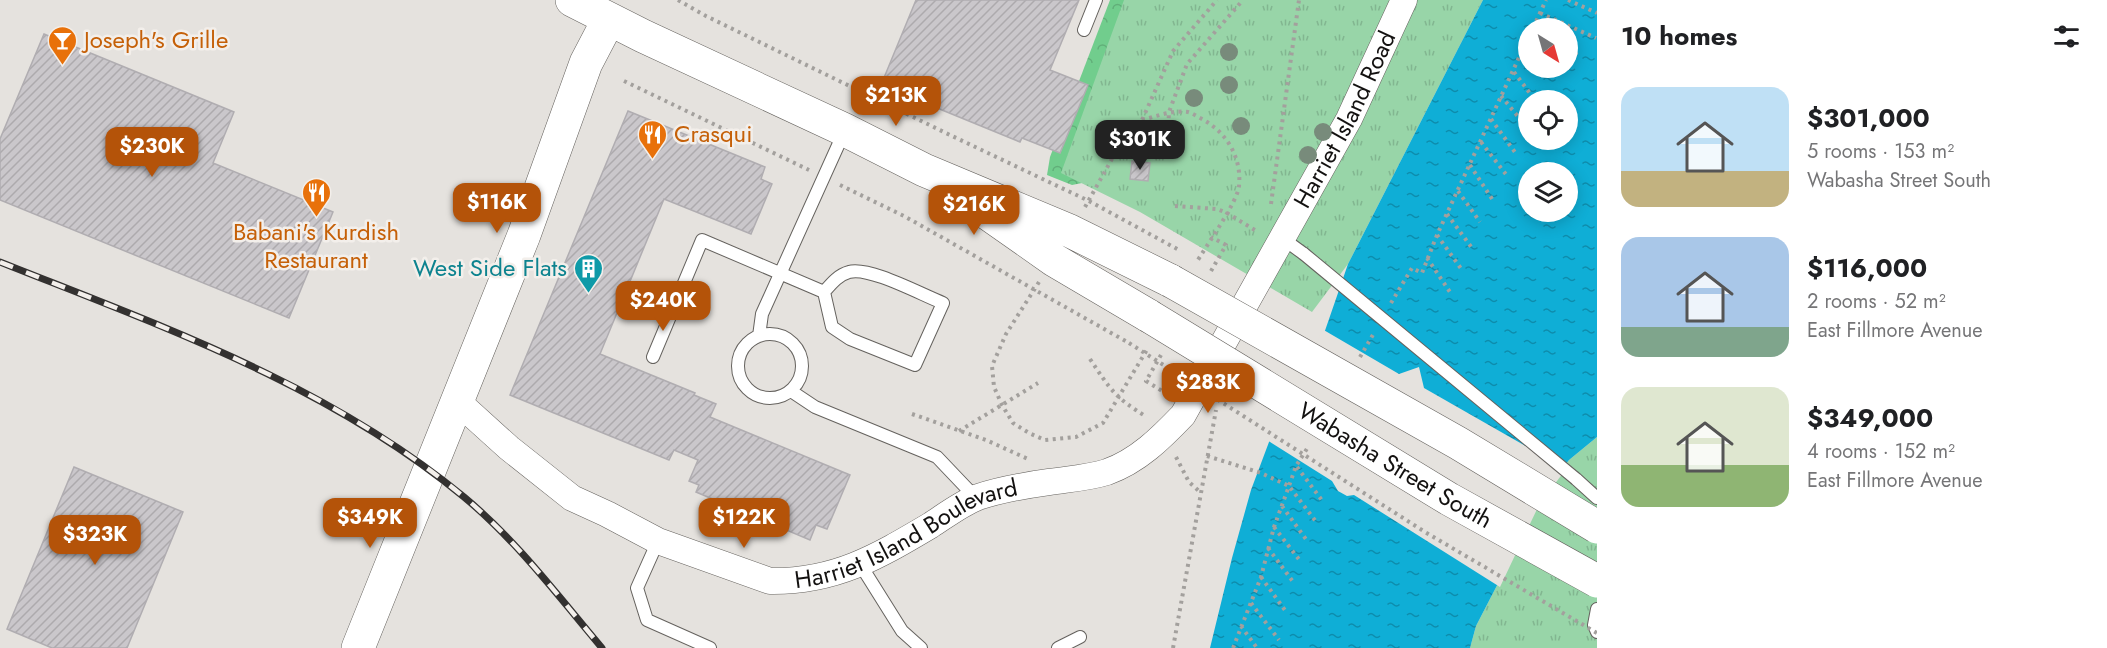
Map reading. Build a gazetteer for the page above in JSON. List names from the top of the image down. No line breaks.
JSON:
{"streets":{"main road":["Wabasha Street South"],"street":["Harriet Island Road","Harriet Island Boulevard"]},"crossings":[["Harriet Island Road","Harriet Island Boulevard"]],"places":{"bar":["Joseph's Grille"],"restaurant":["Crasqui","Babani's Kurdish Restaurant"],"building":["West Side Flats"]},"north":"bottom right","page":{"heading":"10 homes","list":[{"name":"$301,000","note":"5 rooms · 153 m² · Wabasha Street South"},{"name":"$116,000","note":"2 rooms · 52 m² · East Fillmore Avenue"},{"name":"$349,000","note":"4 rooms · 152 m² · East Fillmore Avenue"}],"price":["$213K","$301K","$230K","$116K","$216K","$240K","$283K","$349K","$122K","$323K"]}}
